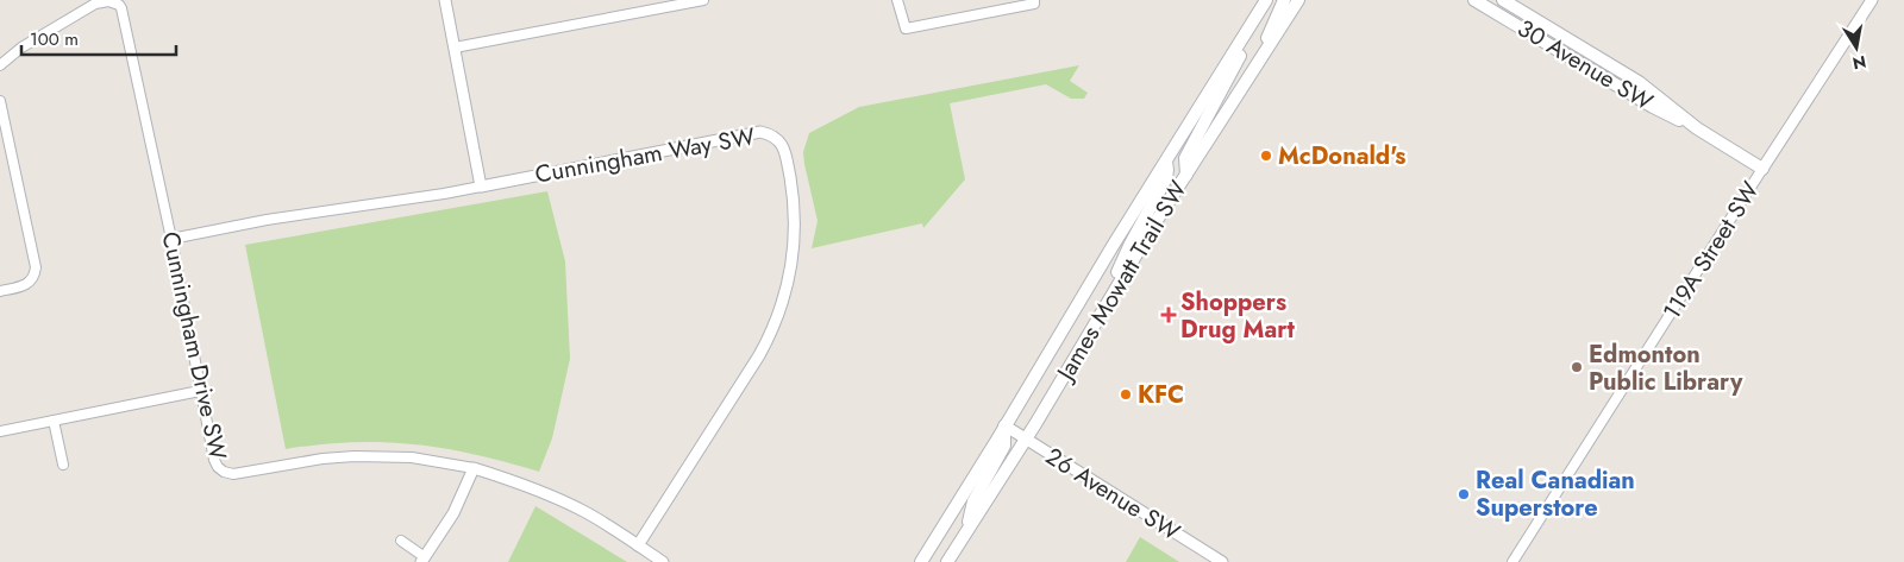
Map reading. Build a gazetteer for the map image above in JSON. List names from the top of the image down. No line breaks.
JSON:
{"streets":{"main road":["30 Avenue SW","James Mowatt Trail SW"],"street":["Cunningham Way SW","119A Street SW","Cunningham Drive SW","26 Avenue SW"]},"crossings":[["30 Avenue SW","119A Street SW"],["Cunningham Way SW","Cunningham Drive SW"],["James Mowatt Trail SW","26 Avenue SW"]],"places":{"other":["McDonald's","Edmonton Public Library","KFC","Real Canadian Superstore"],"health":["Shoppers Drug Mart"]},"scale_bar":"100 m","north":"bottom"}
